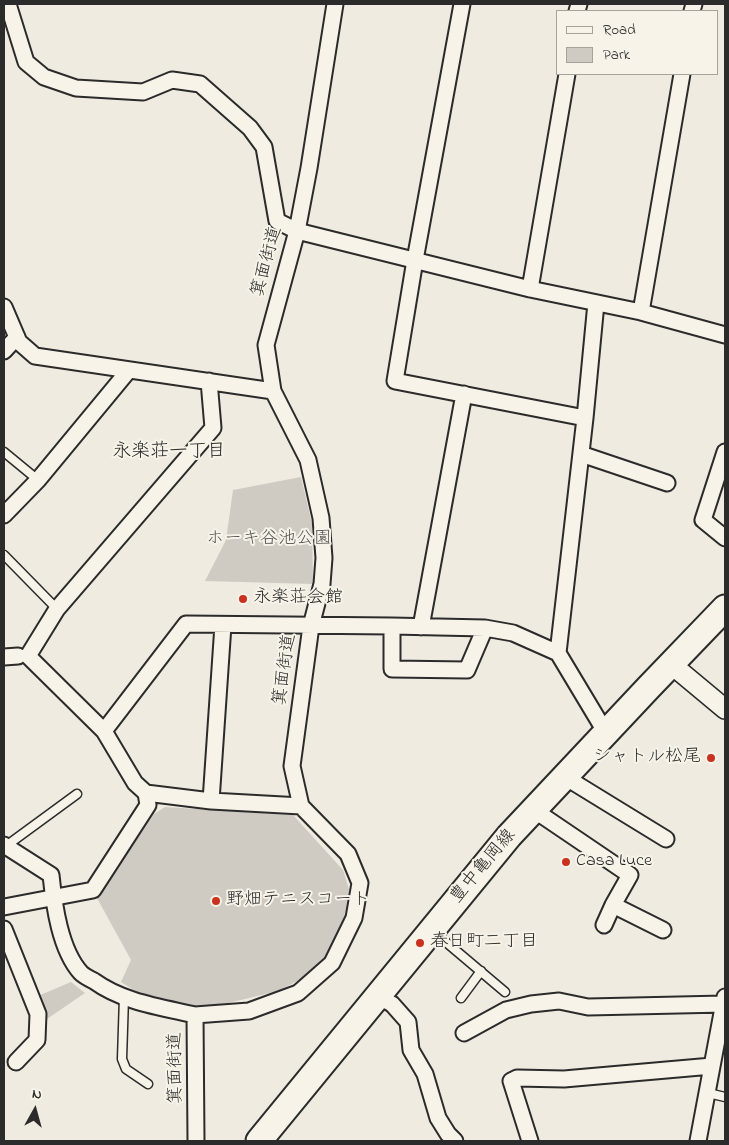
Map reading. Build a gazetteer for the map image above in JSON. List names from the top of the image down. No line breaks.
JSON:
{"streets":{"main road":["豊中亀岡線"],"street":["箕面街道"]},"districts":["永楽荘一丁目"],"parks":["ホーキ谷池公園"],"places":["永楽荘会館","シャトル松尾","Casa Luce","野畑テニスコート","春日町二丁目"],"legend":["Road","Park"],"north":"top"}
